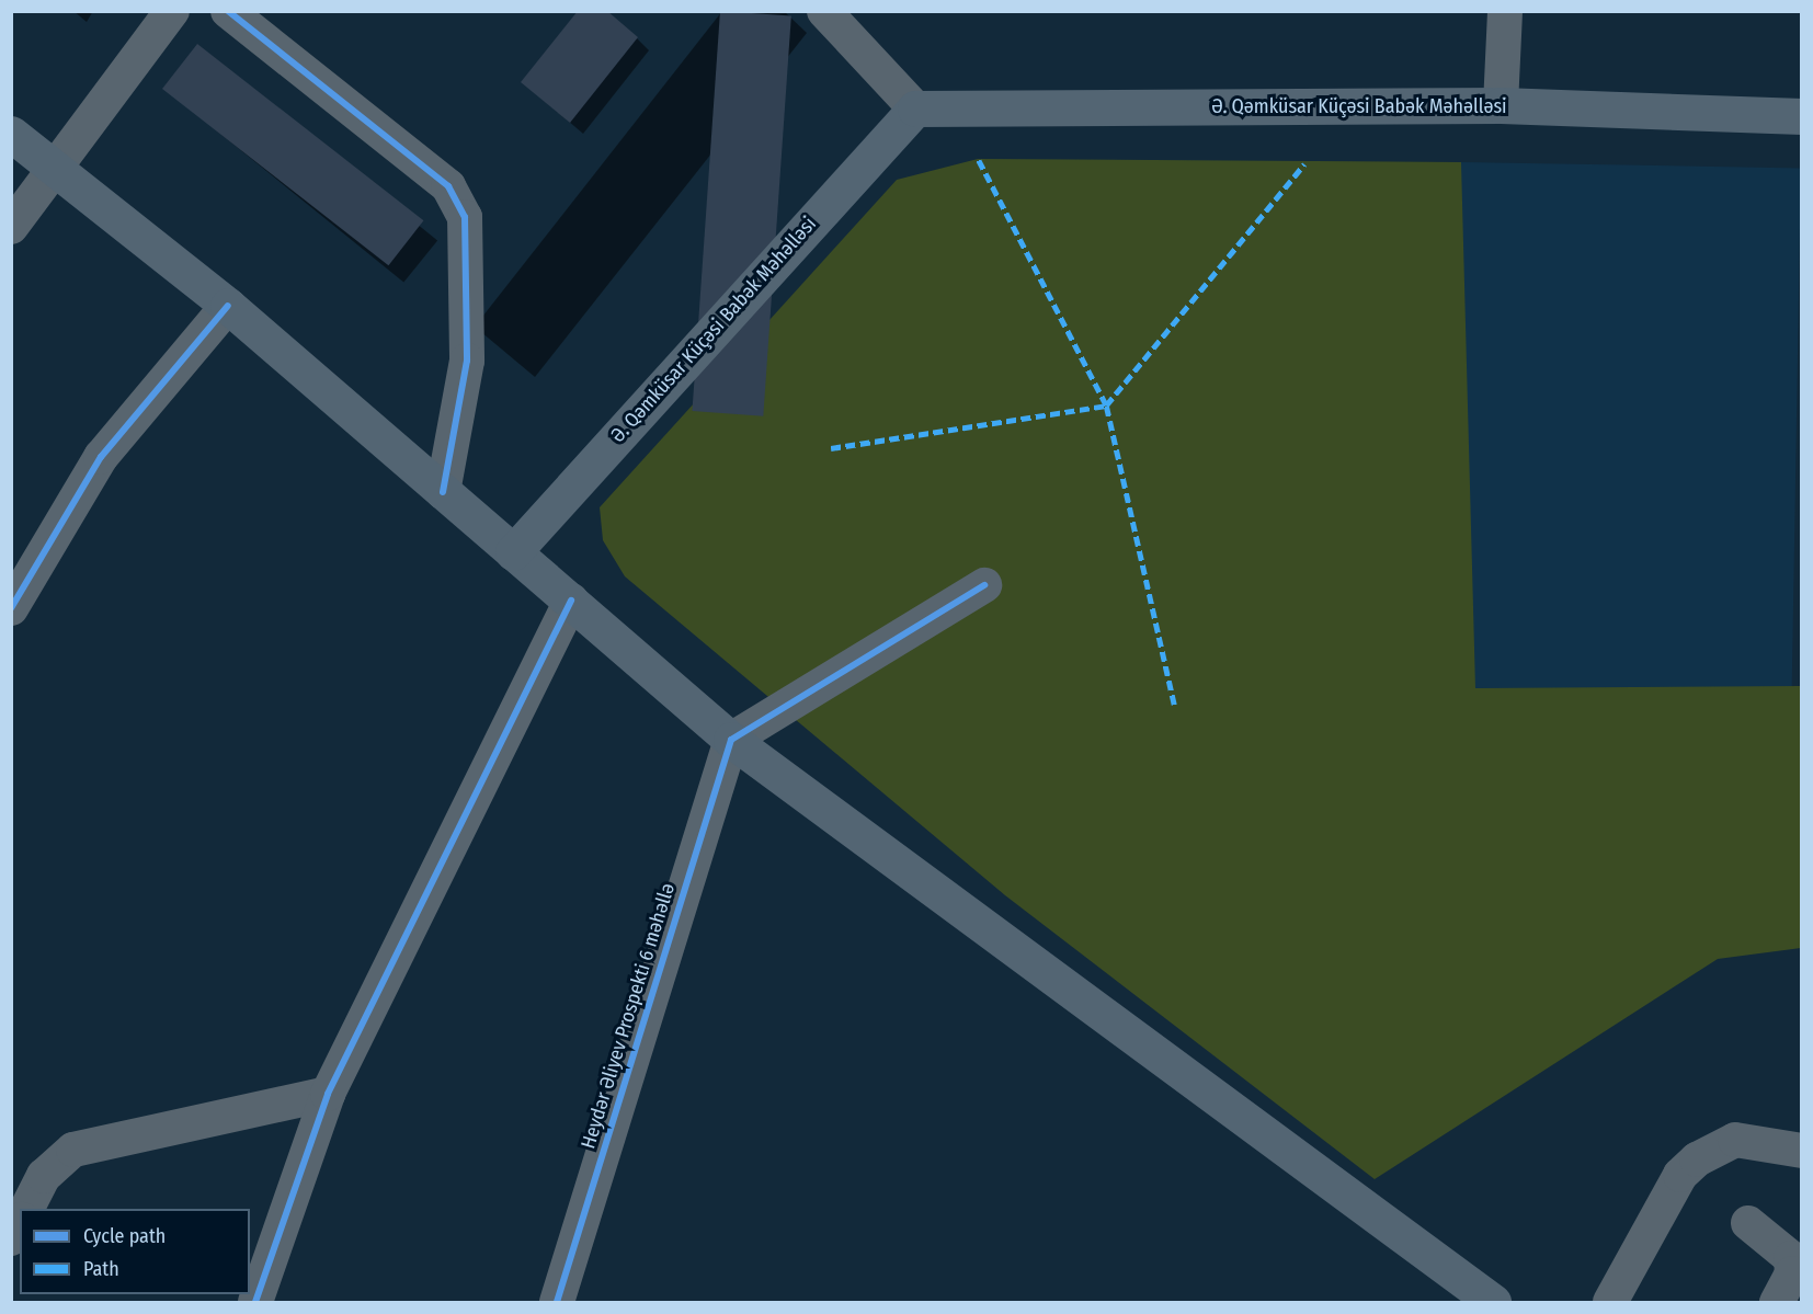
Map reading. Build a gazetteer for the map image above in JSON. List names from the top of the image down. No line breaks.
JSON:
{"streets":{"main road":["Ə. Qəmküsar Küçəsi Babək Məhəlləsi"],"street":["Heydər Əliyev Prospekti 6 məhəllə"]},"legend":["Cycle path","Path"]}
